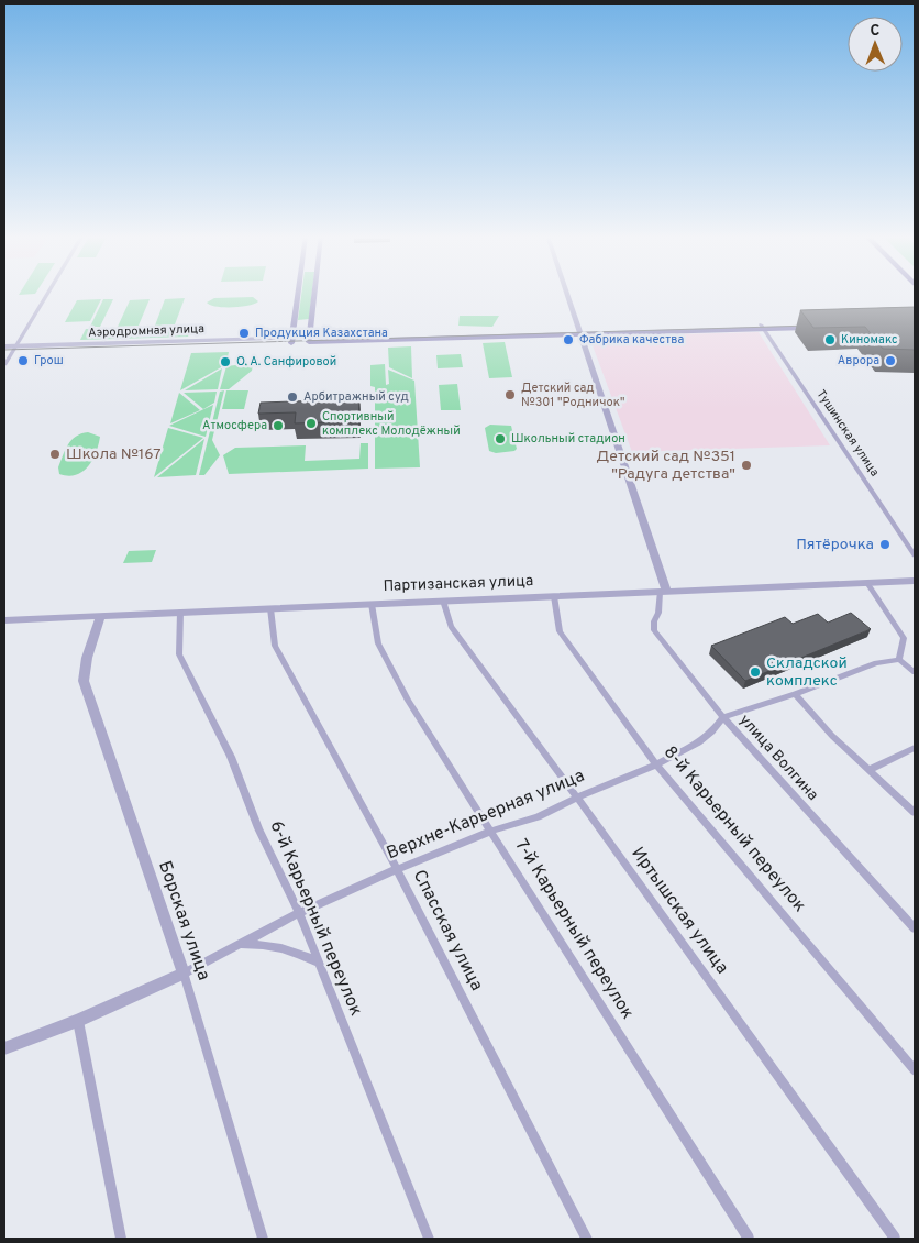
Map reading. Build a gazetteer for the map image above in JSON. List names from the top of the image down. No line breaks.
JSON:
{"streets":{"main road":["Аэродромная улица"],"street":["Тушинская улица","Партизанская улица","улица Волгина","Верхне-Карьерная улица","8-й Карьерный переулок","Иртышская улица","6-й Карьерный переулок","Борская улица","7-й Карьерный переулок","Спасская улица"]},"crossings":[["Аэродромная улица","Тушинская улица"],["Аэродромная улица","улица Волгина"],["Партизанская улица","улица Волгина"],["Партизанская улица","8-й Карьерный переулок"],["Партизанская улица","Иртышская улица"],["Партизанская улица","6-й Карьерный переулок"],["Партизанская улица","Борская улица"],["Партизанская улица","7-й Карьерный переулок"],["Партизанская улица","Спасская улица"],["улица Волгина","Верхне-Карьерная улица"],["Верхне-Карьерная улица","8-й Карьерный переулок"],["Верхне-Карьерная улица","Иртышская улица"],["Верхне-Карьерная улица","6-й Карьерный переулок"],["Верхне-Карьерная улица","Борская улица"],["Верхне-Карьерная улица","7-й Карьерный переулок"],["Верхне-Карьерная улица","Спасская улица"]],"places":["Продукция Казахстана","Фабрика качества","Киномакс","Грош","Аврора","О. А. Санфировой","Детский сад №301 \"Родничок\"","Арбитражный суд","Спортивный комплекс Молодёжный","Атмосфера","Школьный стадион","Школа №167","Детский сад №351 \"Радуга детства\"","Пятёрочка","Складской комплекс"],"north":"top"}
